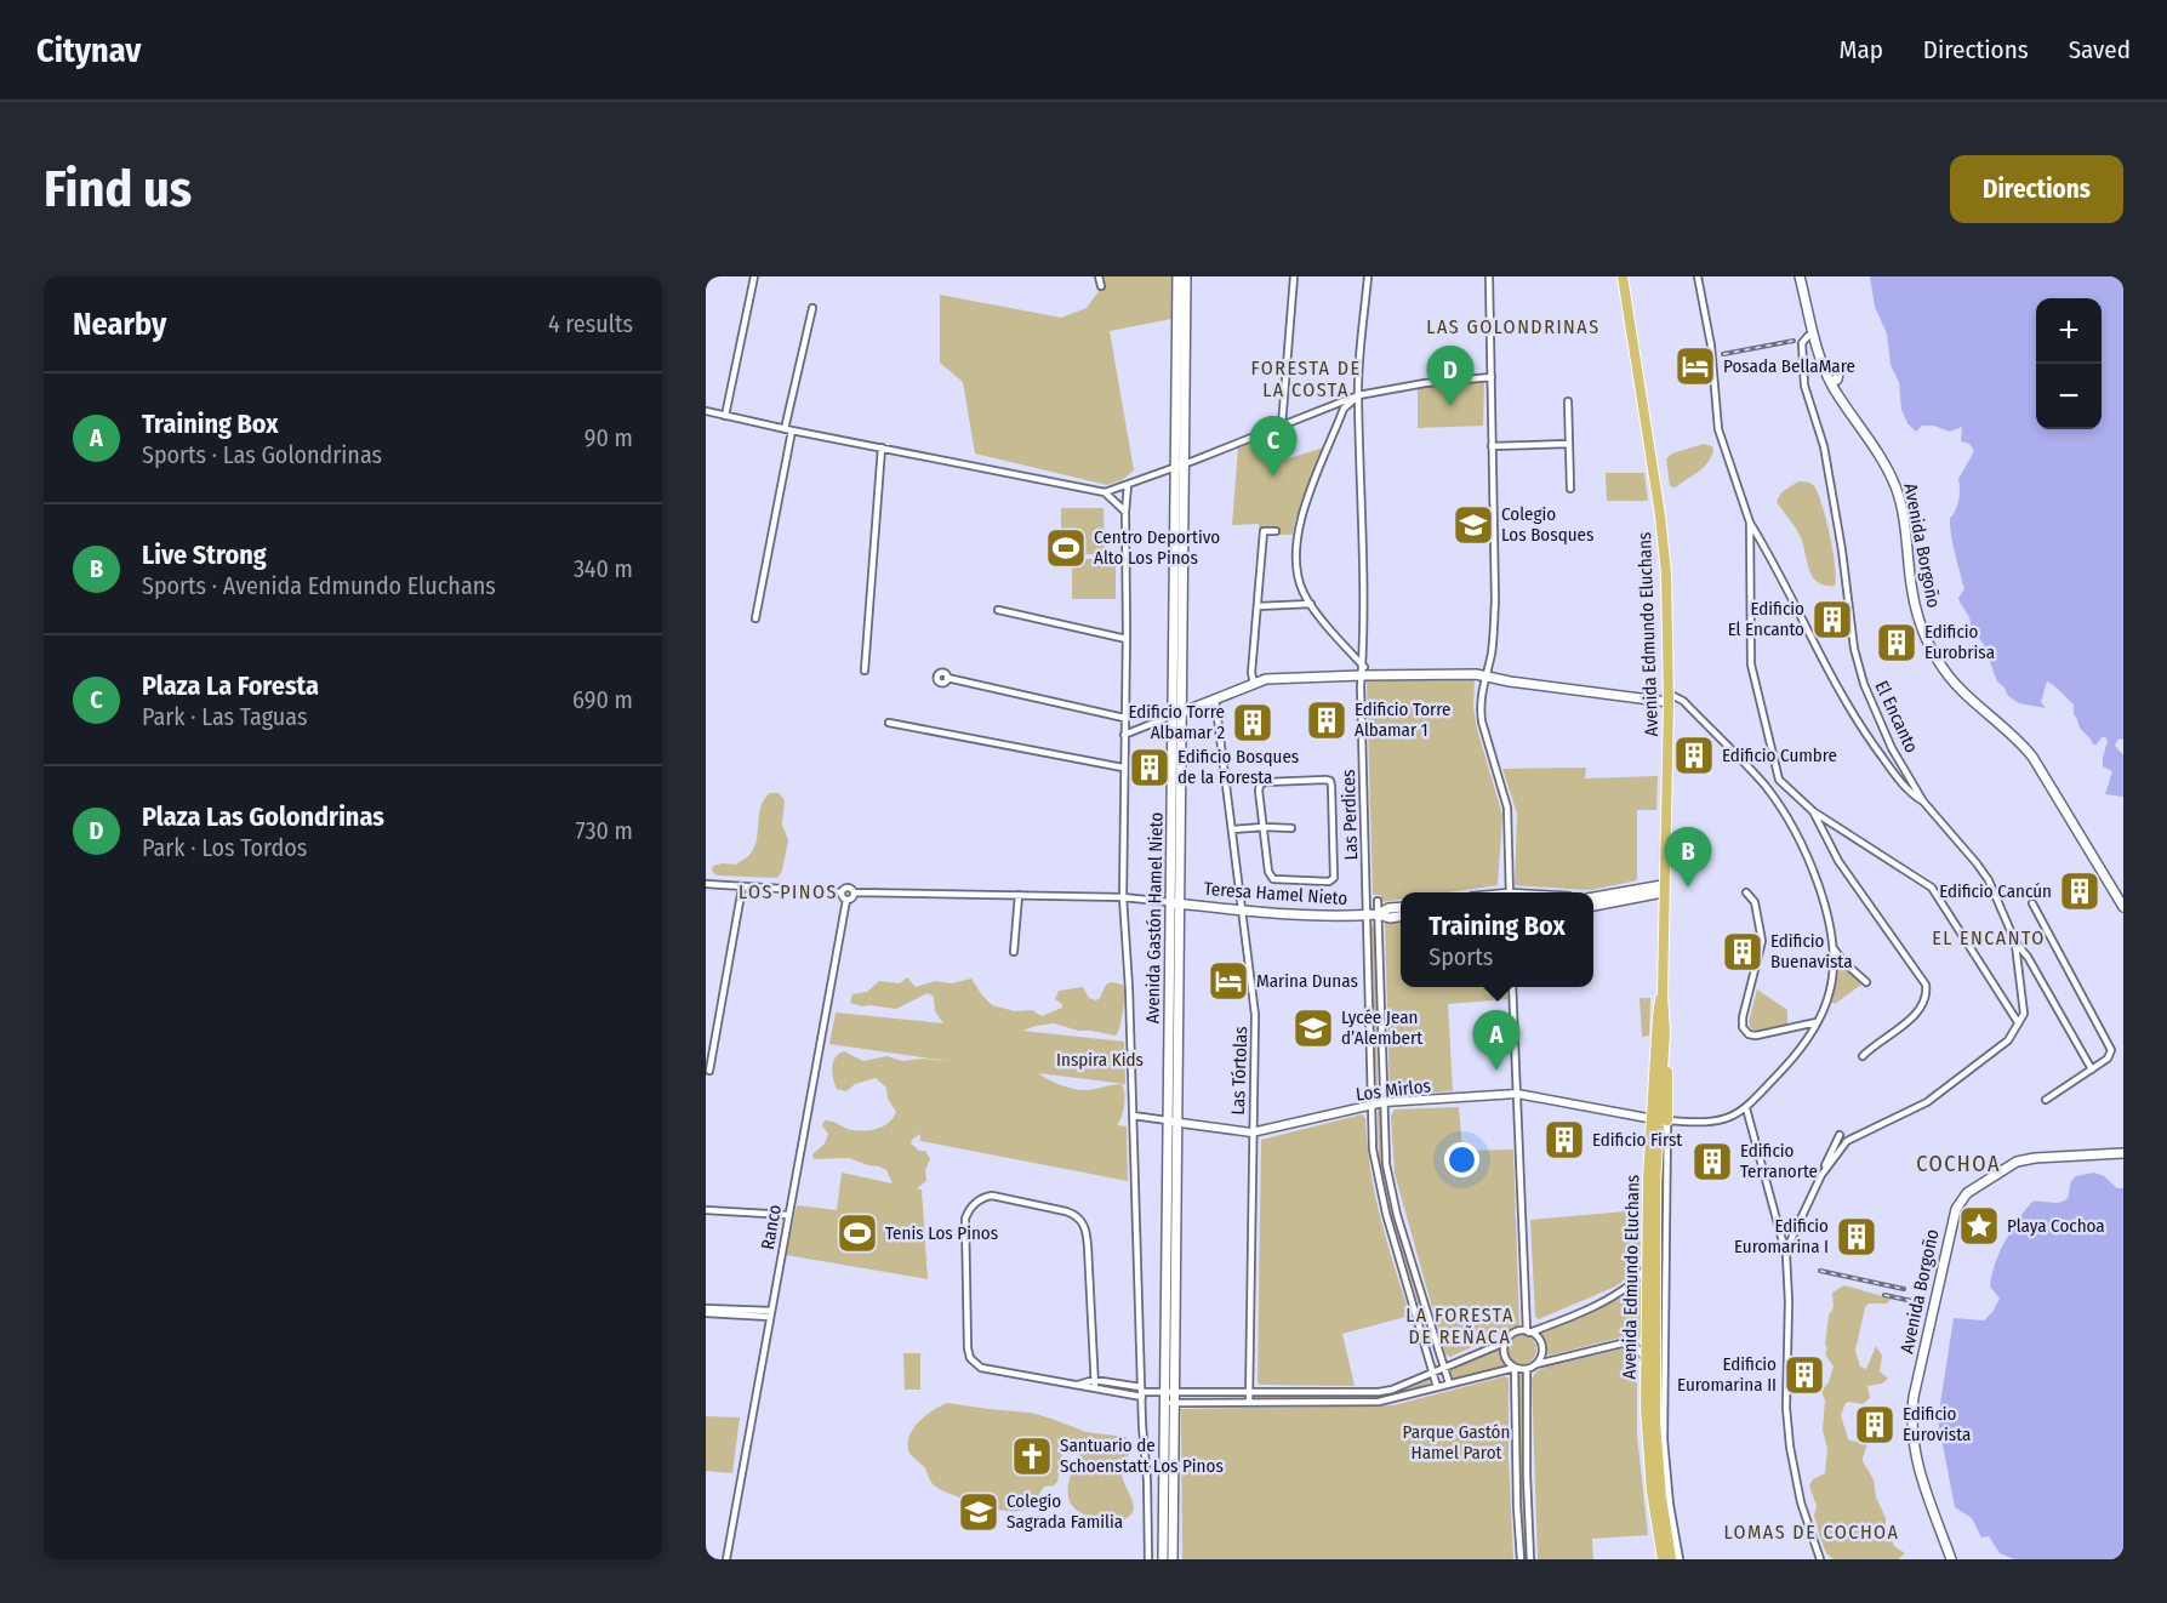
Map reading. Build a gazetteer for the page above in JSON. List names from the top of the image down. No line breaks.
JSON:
{"streets":{"main road":["Avenida Borgoño","Avenida Edmundo Eluchans","Teresa Hamel Nieto","Avenida Gastón Hamel Nieto"],"street":["El Encanto","Las Perdices","Las Tórtolas","Los Mirlos","Ranco"]},"crossings":[["Avenida Borgoño","El Encanto"],["Avenida Edmundo Eluchans","Los Mirlos"],["Las Perdices","Teresa Hamel Nieto"],["Las Perdices","Los Mirlos"],["Teresa Hamel Nieto","Avenida Gastón Hamel Nieto"],["Teresa Hamel Nieto","Las Tórtolas"],["Avenida Gastón Hamel Nieto","Los Mirlos"],["Las Tórtolas","Los Mirlos"]],"districts":["LAS GOLONDRINAS","FORESTA DE LA COSTA","LOS PINOS","EL ENCANTO","COCHOA","LA FORESTA DE REÑACA","LOMAS DE COCHOA"],"parks":["Inspira Kids","Parque Gastón Hamel Parot"],"places":{"hotel":["Posada BellaMare","Marina Dunas"],"school or university":["Colegio Los Bosques","Lycée Jean d’Alembert","Colegio Sagrada Familia"],"sports":["Centro Deportivo Alto Los Pinos","Tenis Los Pinos"],"building":["Edificio El Encanto","Edificio Eurobrisa","Edificio Torre Albamar 1","Edificio Torre Albamar 2","Edificio Cumbre","Edificio Bosques de la Foresta","Edificio Cancún","Edificio Buenavista","Edificio First","Edificio Terranorte","Edificio Euromarina I","Edificio Euromarina II","Edificio Eurovista"],"place":["Playa Cochoa"],"church":["Santuario de Schoenstatt Los Pinos"]},"page":{"header":"Citynav","nav":["Map","Directions","Saved"],"buttons":"Directions","title":"Find us","heading":["Nearby","4 results"],"map_buttons":["+","−"],"pins":["D","C","B","A"],"list":[{"mark":"A","name":"Training Box","note":"Sports · Las Golondrinas","value":"90 m"},{"mark":"B","name":"Live Strong","note":"Sports · Avenida Edmundo Eluchans","value":"340 m"},{"mark":"C","name":"Plaza La Foresta","note":"Park · Las Taguas","value":"690 m"},{"mark":"D","name":"Plaza Las Golondrinas","note":"Park · Los Tordos","value":"730 m"}],"popup":["Training Box","Sports"]}}
